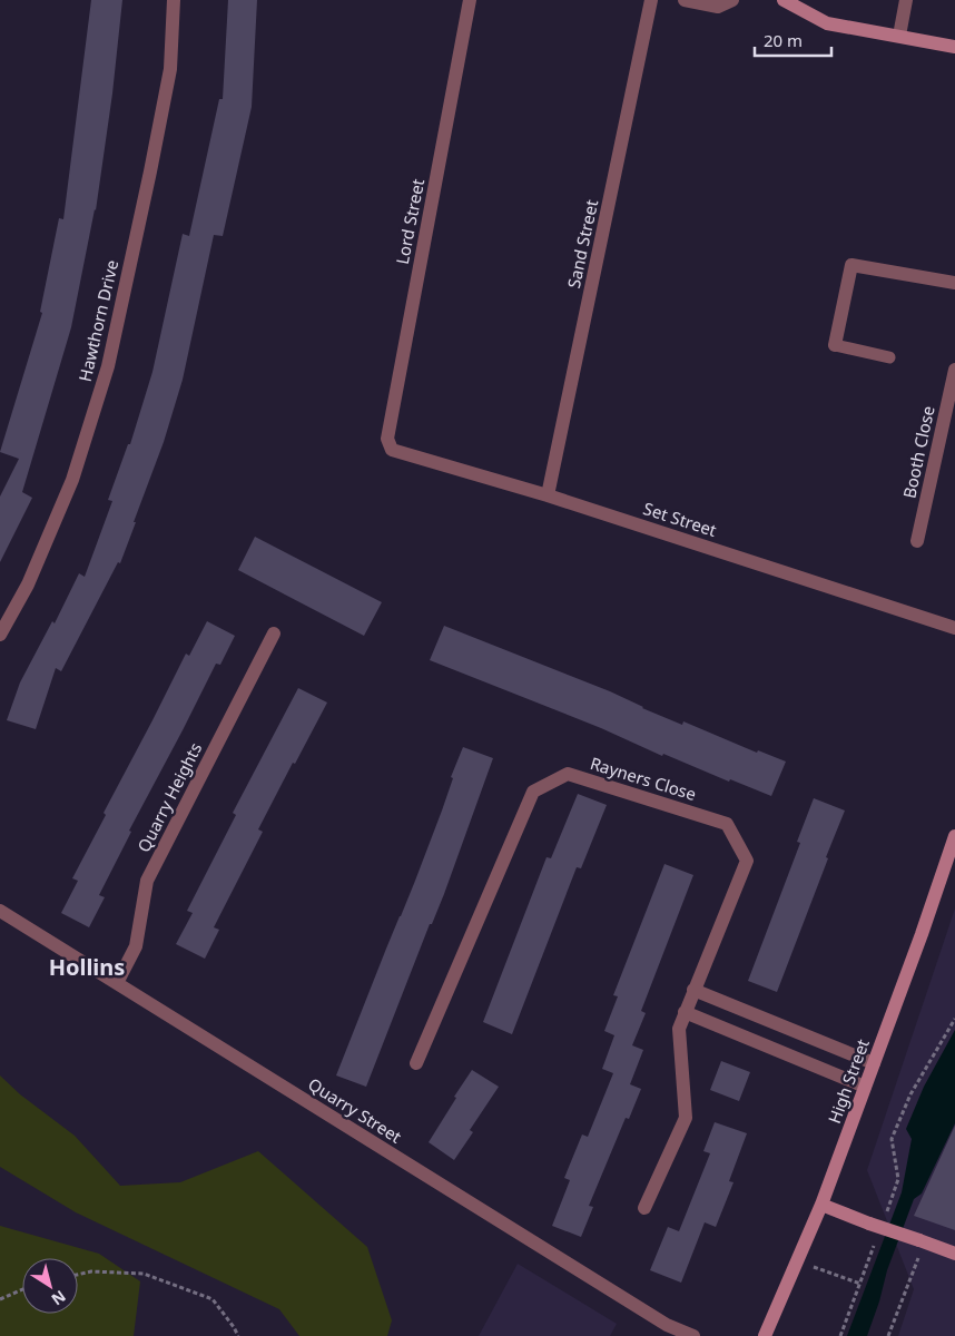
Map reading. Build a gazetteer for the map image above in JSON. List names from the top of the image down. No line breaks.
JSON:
{"streets":{"main road":["High Street"],"street":["Lord Street","Sand Street","Hawthorn Drive","Booth Close","Set Street","Rayners Close","Quarry Heights","Quarry Street"]},"crossings":[["Lord Street","Set Street"],["Sand Street","Set Street"],["Quarry Heights","Quarry Street"]],"districts":["Hollins"],"scale_bar":"20 m","north":"bottom right"}
